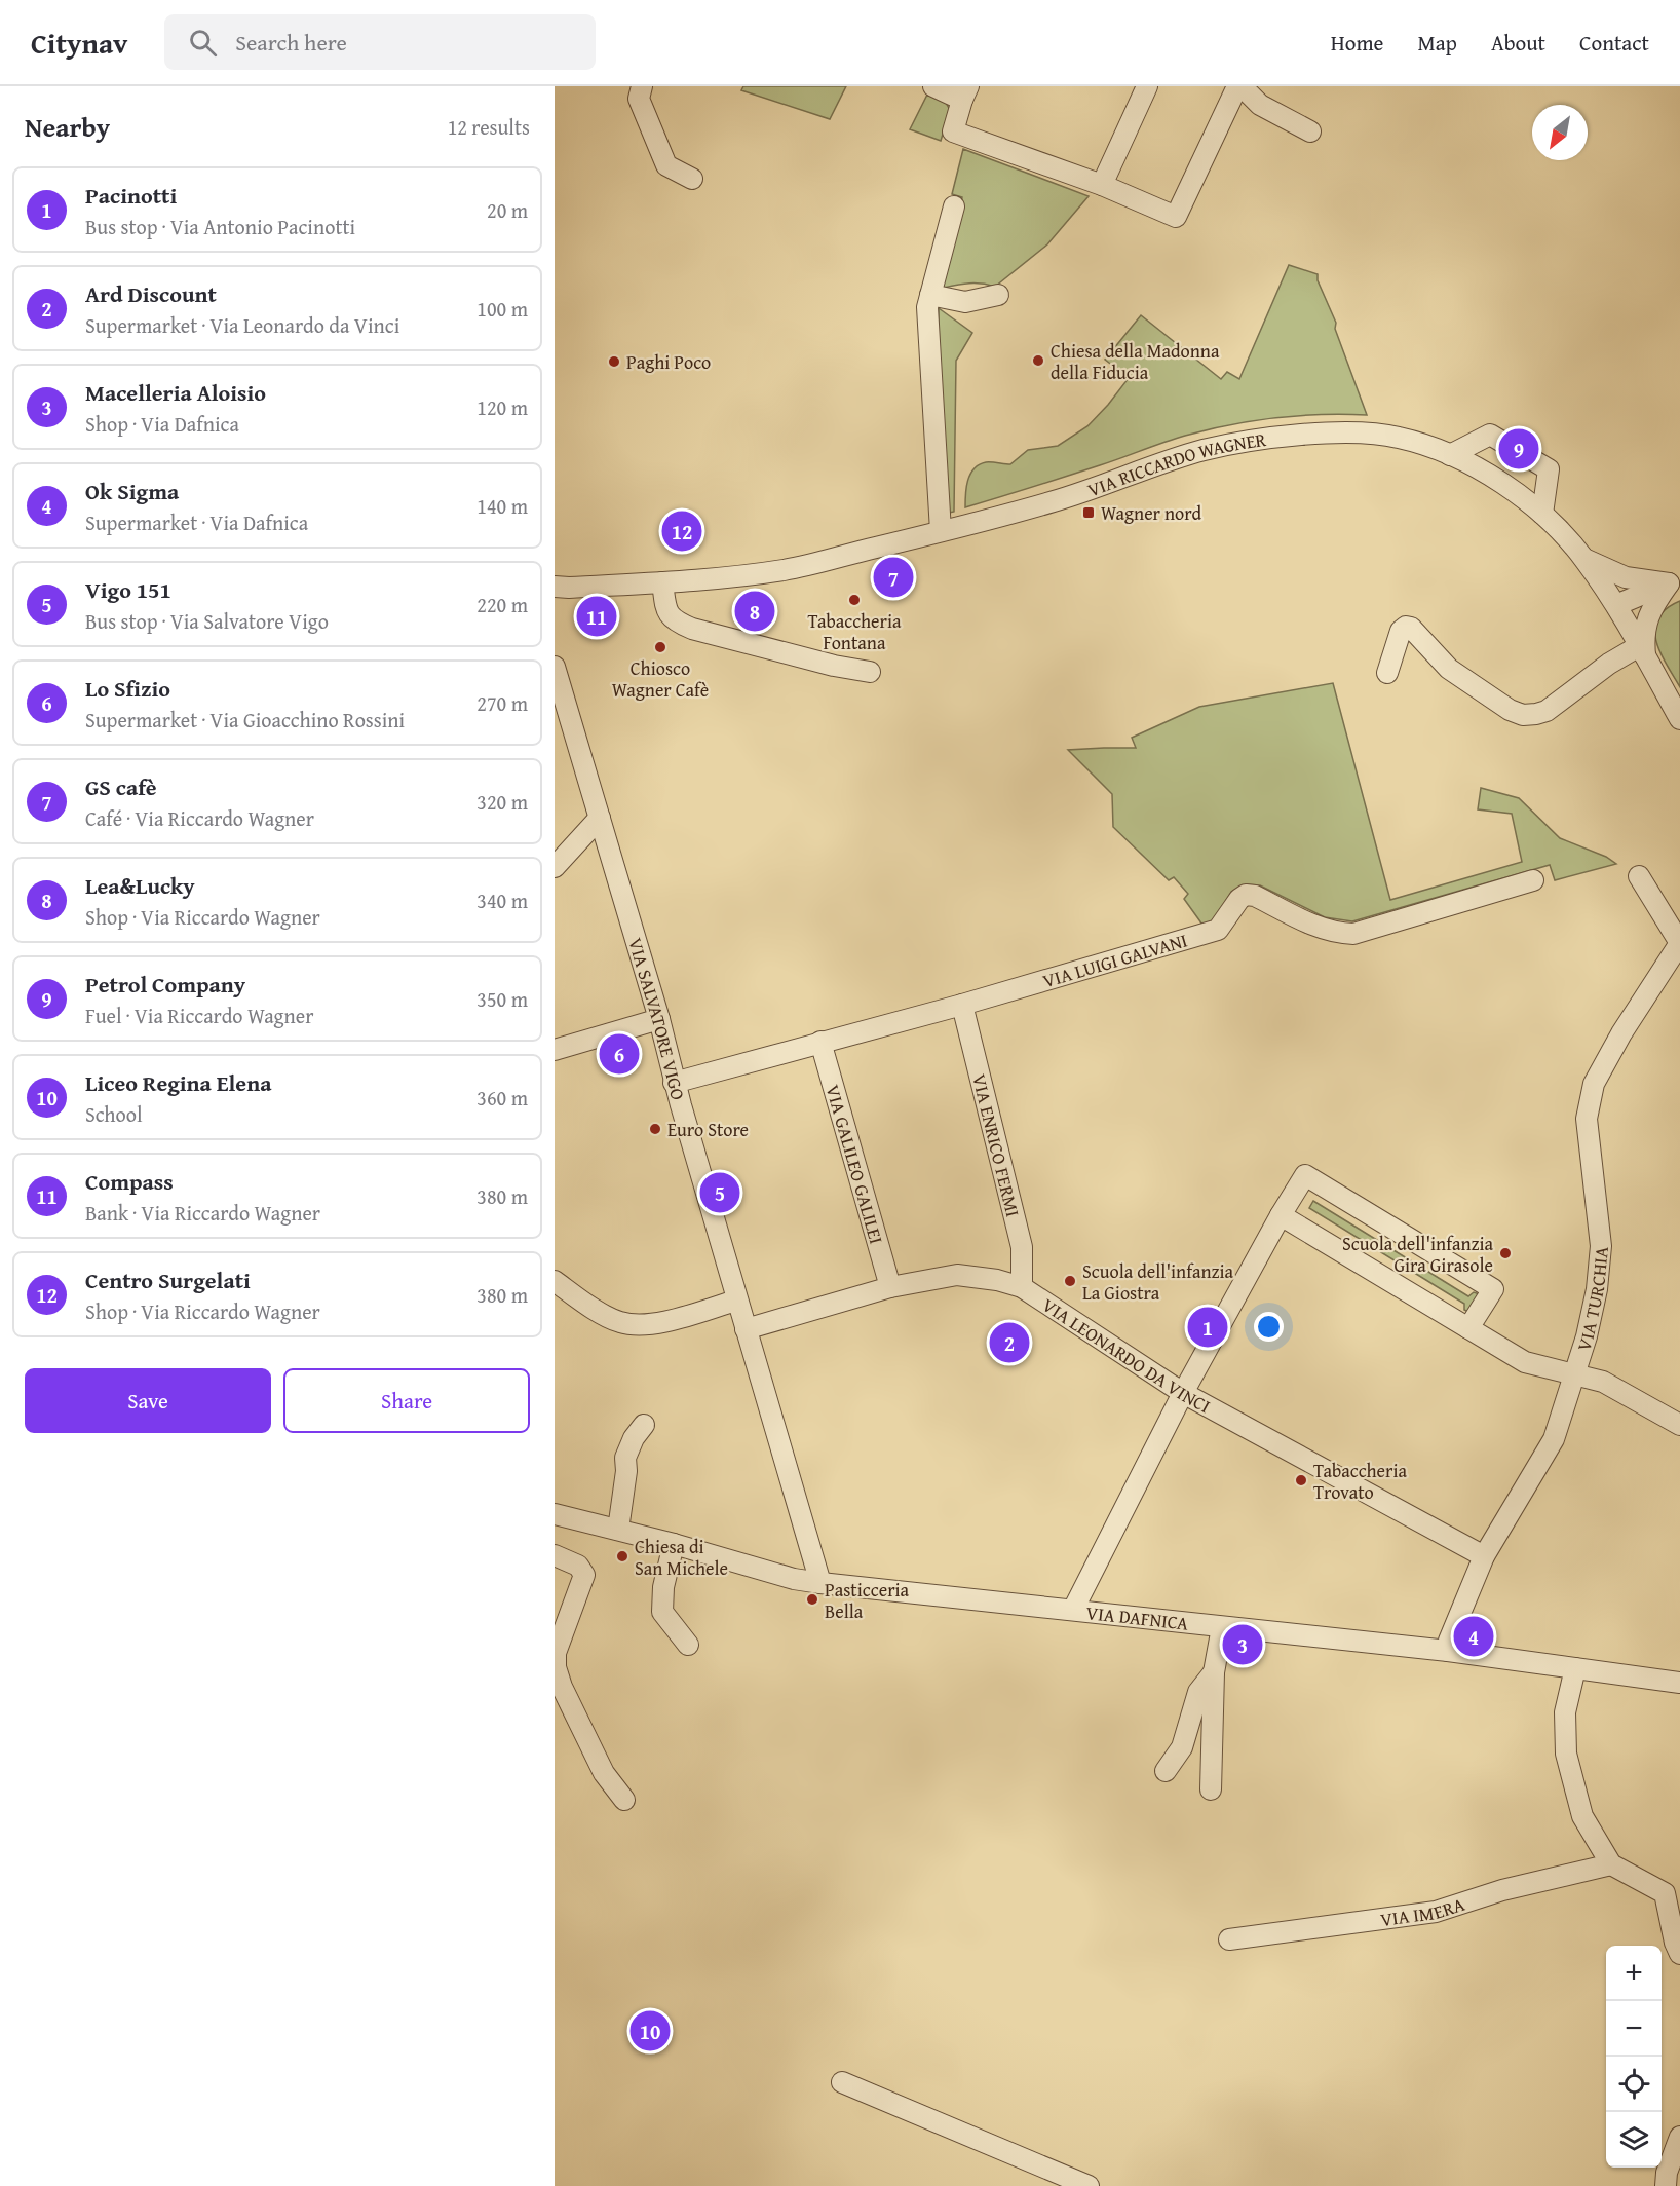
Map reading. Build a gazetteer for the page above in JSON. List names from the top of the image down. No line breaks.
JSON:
{"streets":{"street":["VIA RICCARDO WAGNER","VIA LUIGI GALVANI","VIA SALVATORE VIGO","VIA ENRICO FERMI","VIA GALILEO GALILEI","VIA TURCHIA","VIA LEONARDO DA VINCI","VIA DAFNICA","VIA IMERA"]},"crossings":[["VIA LUIGI GALVANI","VIA SALVATORE VIGO"],["VIA LUIGI GALVANI","VIA ENRICO FERMI"],["VIA LUIGI GALVANI","VIA GALILEO GALILEI"],["VIA SALVATORE VIGO","VIA LEONARDO DA VINCI"],["VIA SALVATORE VIGO","VIA DAFNICA"],["VIA ENRICO FERMI","VIA LEONARDO DA VINCI"],["VIA GALILEO GALILEI","VIA LEONARDO DA VINCI"],["VIA TURCHIA","VIA LEONARDO DA VINCI"],["VIA TURCHIA","VIA DAFNICA"]],"places":{"other":["Chiesa della Madonna della Fiducia","Paghi Poco","Tabaccheria Fontana","Chiosco Wagner Cafè","Euro Store","Scuola dell'infanzia Gira Girasole","Scuola dell'infanzia La Giostra","Tabaccheria Trovato","Chiesa di San Michele","Pasticceria Bella"],"transit":["Wagner nord"]},"north":"bottom left","page":{"header":"Citynav","search":"Search here","nav":["Home","Map","About","Contact"],"heading":["Nearby","12 results"],"list":[{"mark":"1","name":"Pacinotti","note":"Bus stop · Via Antonio Pacinotti","value":"20 m"},{"mark":"2","name":"Ard Discount","note":"Supermarket · Via Leonardo da Vinci","value":"100 m"},{"mark":"3","name":"Macelleria Aloisio","note":"Shop · Via Dafnica","value":"120 m"},{"mark":"4","name":"Ok Sigma","note":"Supermarket · Via Dafnica","value":"140 m"},{"mark":"5","name":"Vigo 151","note":"Bus stop · Via Salvatore Vigo","value":"220 m"},{"mark":"6","name":"Lo Sfizio","note":"Supermarket · Via Gioacchino Rossini","value":"270 m"},{"mark":"7","name":"GS cafè","note":"Café · Via Riccardo Wagner","value":"320 m"},{"mark":"8","name":"Lea&Lucky","note":"Shop · Via Riccardo Wagner","value":"340 m"},{"mark":"9","name":"Petrol Company","note":"Fuel · Via Riccardo Wagner","value":"350 m"},{"mark":"10","name":"Liceo Regina Elena","note":"School","value":"360 m"},{"mark":"11","name":"Compass","note":"Bank · Via Riccardo Wagner","value":"380 m"},{"mark":"12","name":"Centro Surgelati","note":"Shop · Via Riccardo Wagner","value":"380 m"}],"pins":["9","12","7","8","11","6","5","1","2","4","3","10"],"buttons":["Save","Share"],"map_buttons":["+","−"]}}
